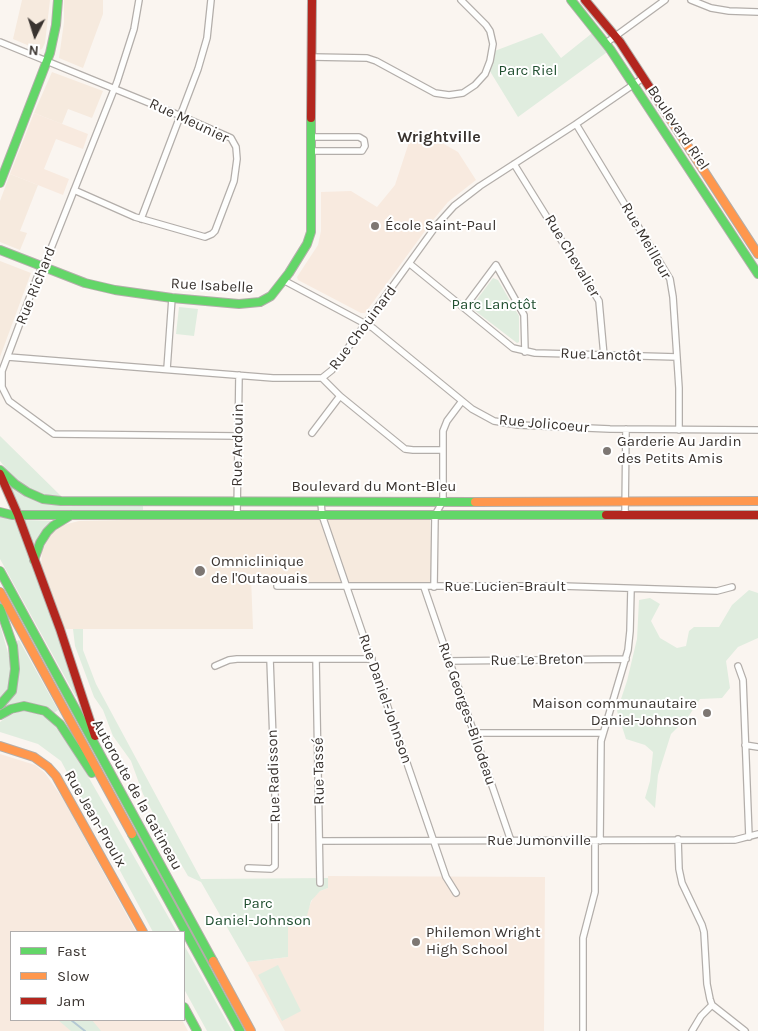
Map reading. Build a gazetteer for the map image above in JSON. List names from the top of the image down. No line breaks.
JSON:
{"streets":{"main road":["Boulevard Riel","Rue Isabelle","Boulevard du Mont-Bleu","Autoroute de la Gatineau","Rue Jean-Proulx"],"street":["Rue Meunier","Rue Meilleur","Rue Chevalier","Rue Richard","Rue Chouinard","Rue Lanctôt","Rue Jolicoeur","Rue Ardouin","Rue Lucien-Brault","Rue Le Breton","Rue Daniel-Johnson","Rue Georges-Bilodeau","Rue Tassé","Rue Radisson","Rue Jumonville"]},"crossings":[["Rue Meunier","Rue Richard"],["Boulevard Riel","Rue Chouinard"],["Rue Meilleur","Rue Chouinard"],["Rue Meilleur","Rue Lanctôt"],["Rue Meilleur","Rue Jolicoeur"],["Rue Chevalier","Rue Chouinard"],["Rue Chevalier","Rue Lanctôt"],["Rue Richard","Rue Isabelle"],["Rue Richard","Rue Chouinard"],["Rue Richard","Rue Ardouin"],["Rue Isabelle","Rue Jolicoeur"],["Rue Chouinard","Rue Lanctôt"],["Rue Chouinard","Rue Jolicoeur"],["Rue Chouinard","Rue Ardouin"],["Rue Ardouin","Boulevard du Mont-Bleu"],["Boulevard du Mont-Bleu","Rue Daniel-Johnson"],["Rue Lucien-Brault","Rue Daniel-Johnson"],["Rue Lucien-Brault","Rue Georges-Bilodeau"],["Rue Le Breton","Rue Georges-Bilodeau"],["Rue Daniel-Johnson","Rue Jumonville"],["Rue Georges-Bilodeau","Rue Jumonville"],["Rue Tassé","Rue Jumonville"]],"districts":["Wrightville"],"parks":["Parc Riel","Parc Lanctôt","Parc Daniel-Johnson"],"places":["École Saint-Paul","Garderie Au Jardin des Petits Amis","Omniclinique de l'Outaouais","Maison communautaire Daniel-Johnson","Philemon Wright High School"],"legend":["Fast","Slow","Jam"],"north":"bottom"}
